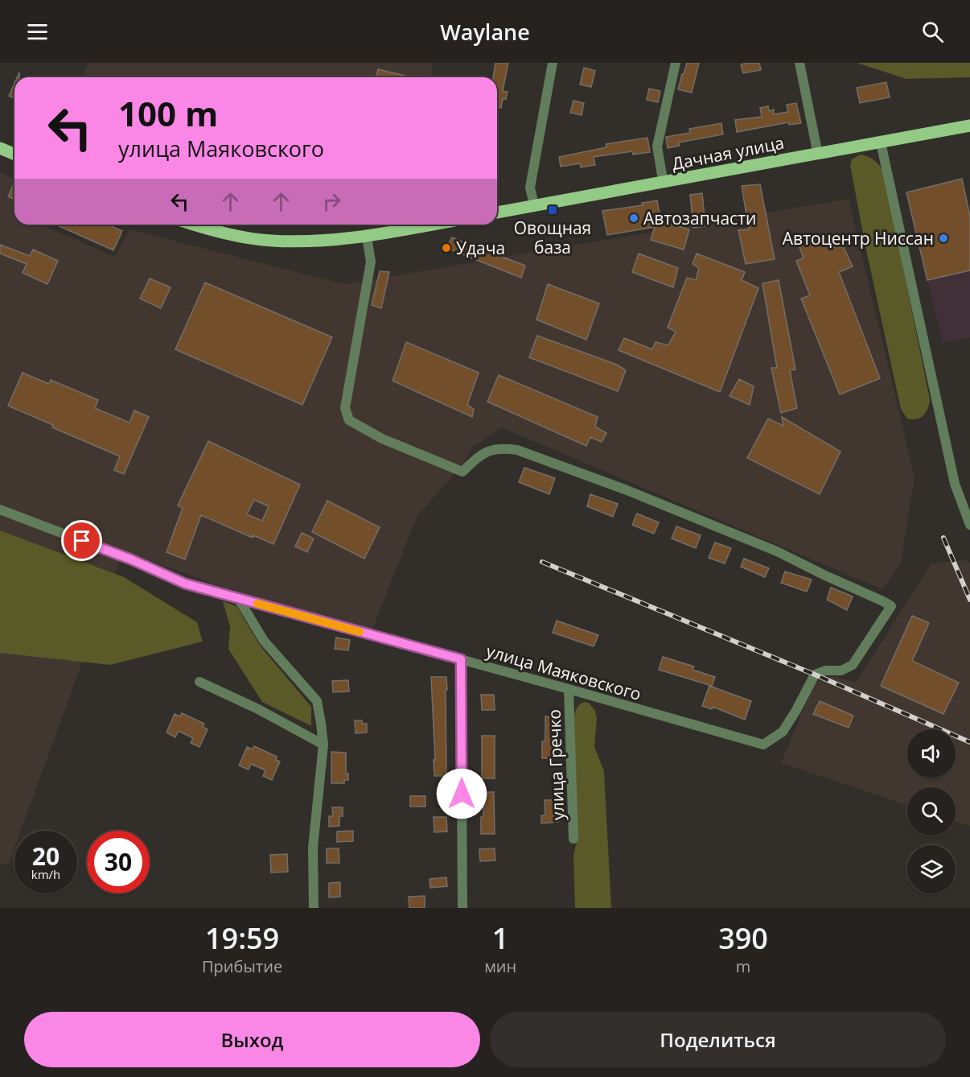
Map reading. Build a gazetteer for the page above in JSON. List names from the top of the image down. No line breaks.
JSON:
{"streets":{"main road":["Дачная улица"],"street":["улица Маяковского","улица Гречко"]},"crossings":[["улица Маяковского","улица Гречко"]],"places":{"transit":["Овощная база"],"other":["Автозапчасти","Автоцентр Ниссан","Удача"]},"page":{"header":"Waylane","turn":["100 m","улица Маяковского"],"speed":"20 km/h","limit":"30","eta":["19:59","Прибытие","1","мин","390","m"],"buttons":["Выход","Поделиться"]}}
